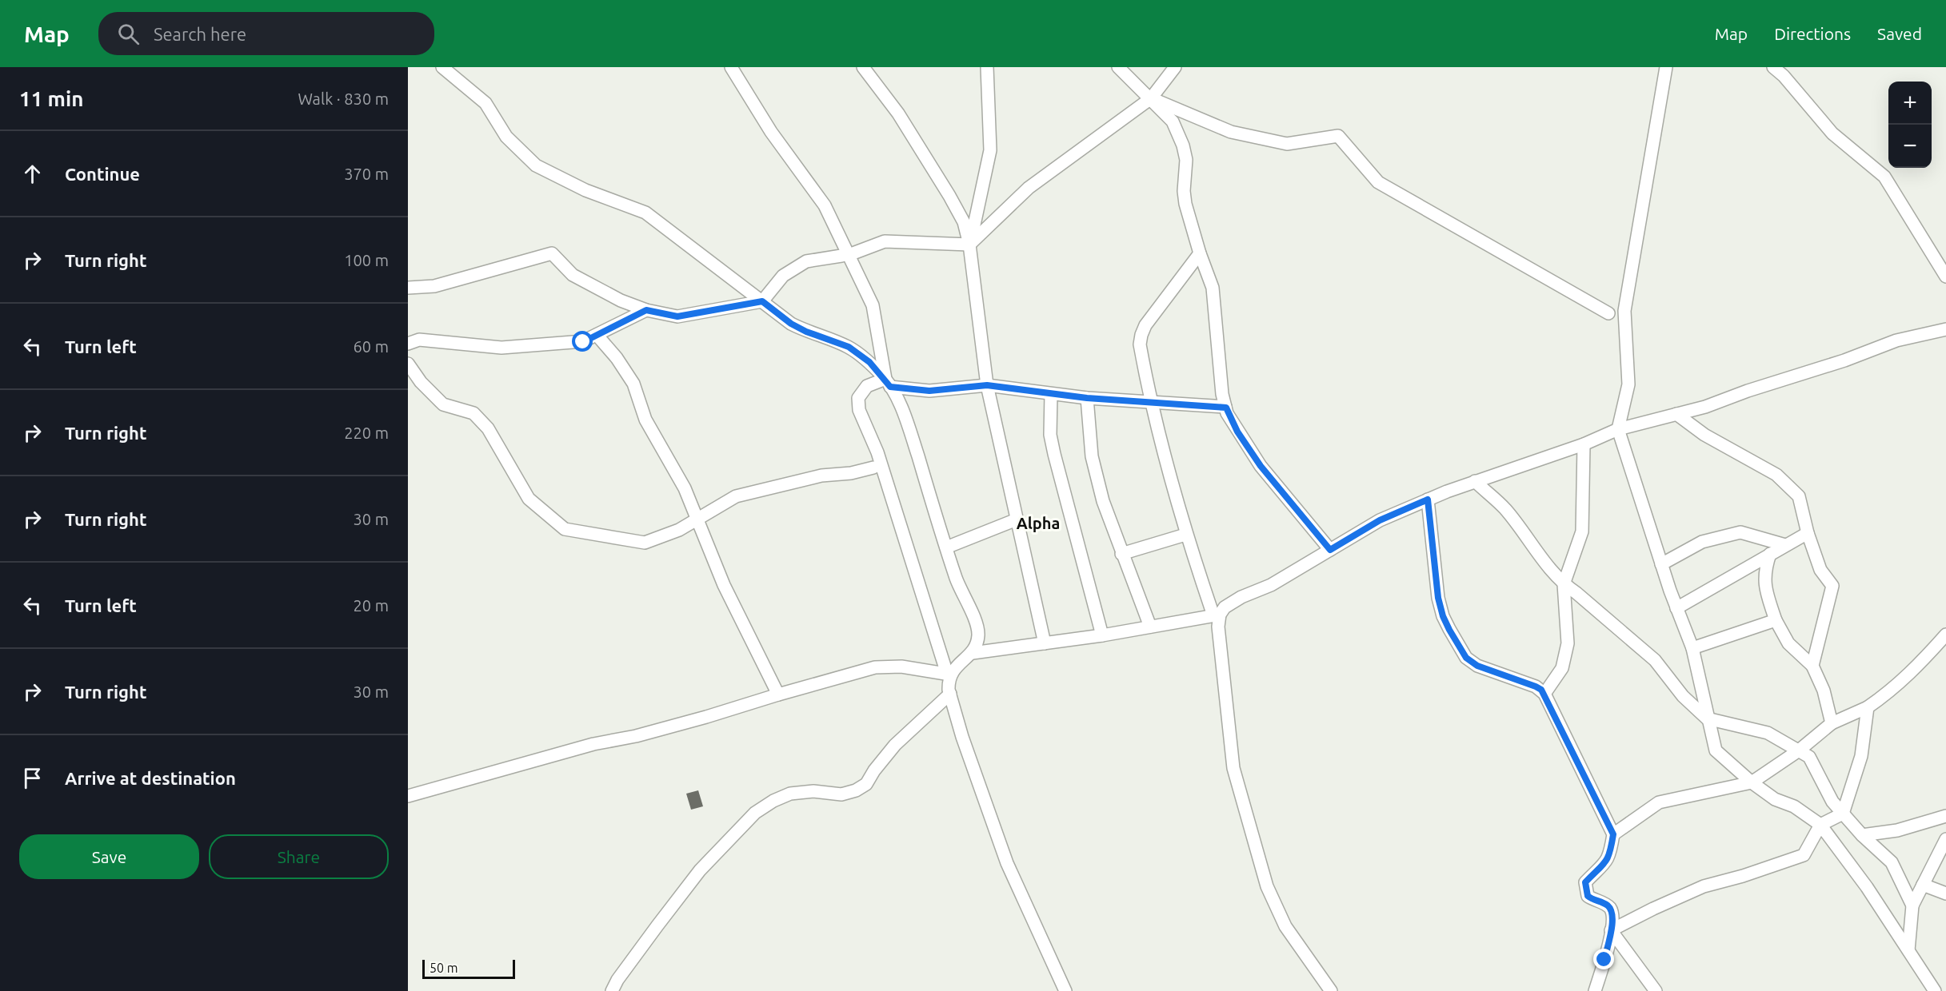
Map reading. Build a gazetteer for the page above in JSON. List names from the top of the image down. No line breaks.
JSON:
{"districts":["Alpha"],"scale_bar":"50 m","page":{"header":"Map","search":"Search here","nav":["Map","Directions","Saved"],"heading":["11 min","Walk · 830 m"],"map_buttons":["+","−"],"list":[["Continue","370 m"],["Turn right","100 m"],["Turn left","60 m"],["Turn right","220 m"],["Turn right","30 m"],["Turn left","20 m"],["Turn right","30 m"],"Arrive at destination"],"buttons":["Save","Share"],"scale":"50 m"}}
